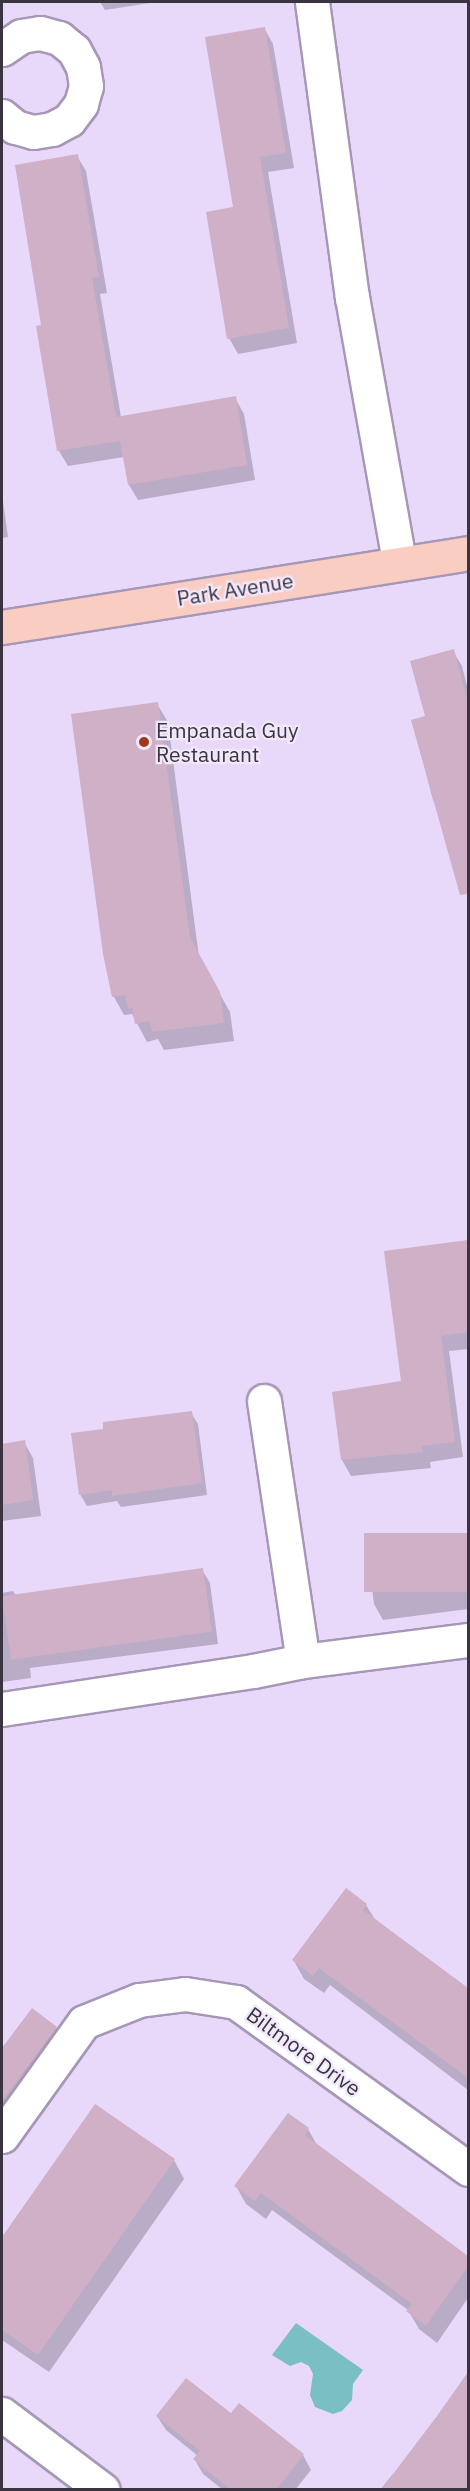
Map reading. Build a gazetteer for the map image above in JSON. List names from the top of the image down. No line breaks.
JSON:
{"streets":{"main road":["Park Avenue"],"street":["Biltmore Drive"]},"places":["Empanada Guy Restaurant"]}
